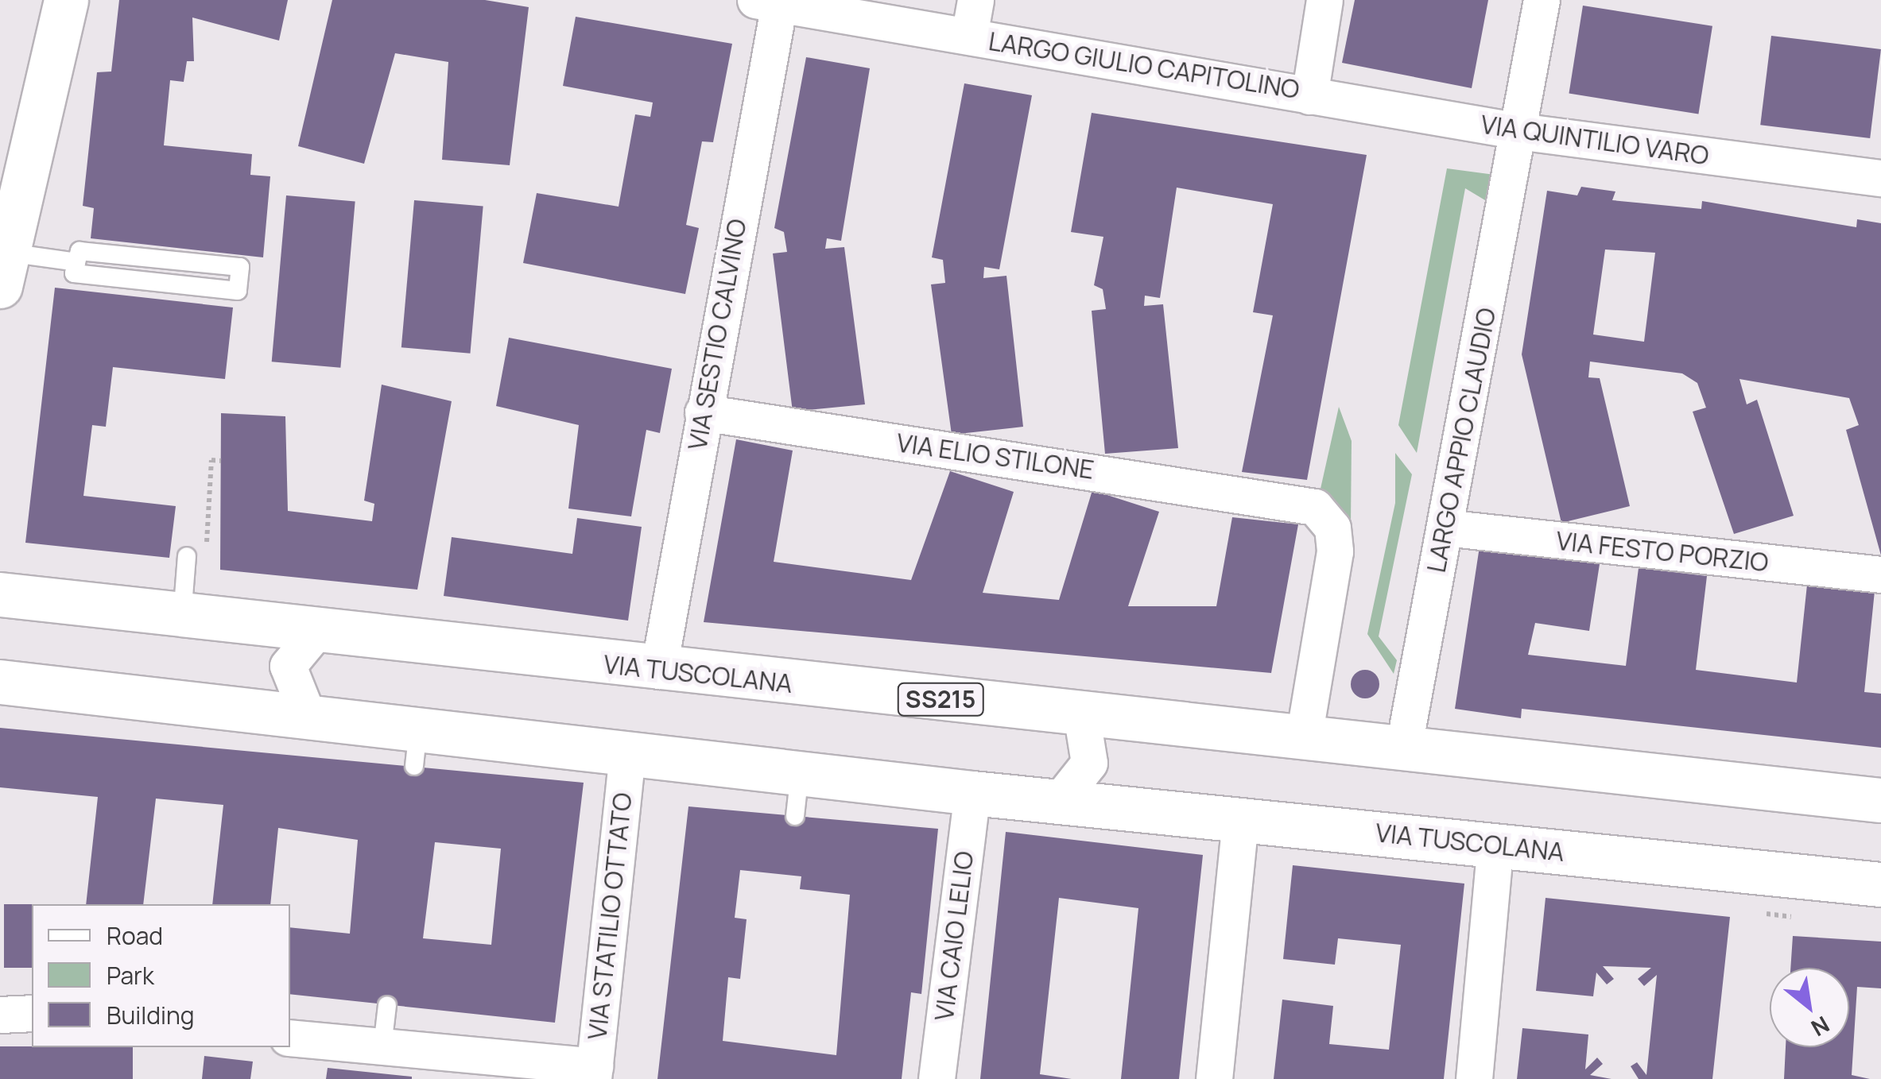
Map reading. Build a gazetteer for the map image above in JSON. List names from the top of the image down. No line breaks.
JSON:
{"streets":{"main road":["VIA TUSCOLANA","SS215"],"street":["LARGO GIULIO CAPITOLINO","VIA QUINTILIO VARO","VIA SESTIO CALVINO","LARGO APPIO CLAUDIO","VIA ELIO STILONE","VIA FESTO PORZIO","VIA STATILIO OTTATO","VIA CAIO LELIO"]},"crossings":[["LARGO GIULIO CAPITOLINO","VIA QUINTILIO VARO"],["VIA QUINTILIO VARO","LARGO APPIO CLAUDIO"],["VIA SESTIO CALVINO","VIA ELIO STILONE"],["VIA SESTIO CALVINO","VIA TUSCOLANA"],["LARGO APPIO CLAUDIO","VIA FESTO PORZIO"],["LARGO APPIO CLAUDIO","VIA TUSCOLANA"],["VIA ELIO STILONE","VIA TUSCOLANA"],["VIA TUSCOLANA","VIA STATILIO OTTATO"],["VIA TUSCOLANA","VIA CAIO LELIO"]],"legend":["Road","Park","Building"],"north":"bottom right"}
